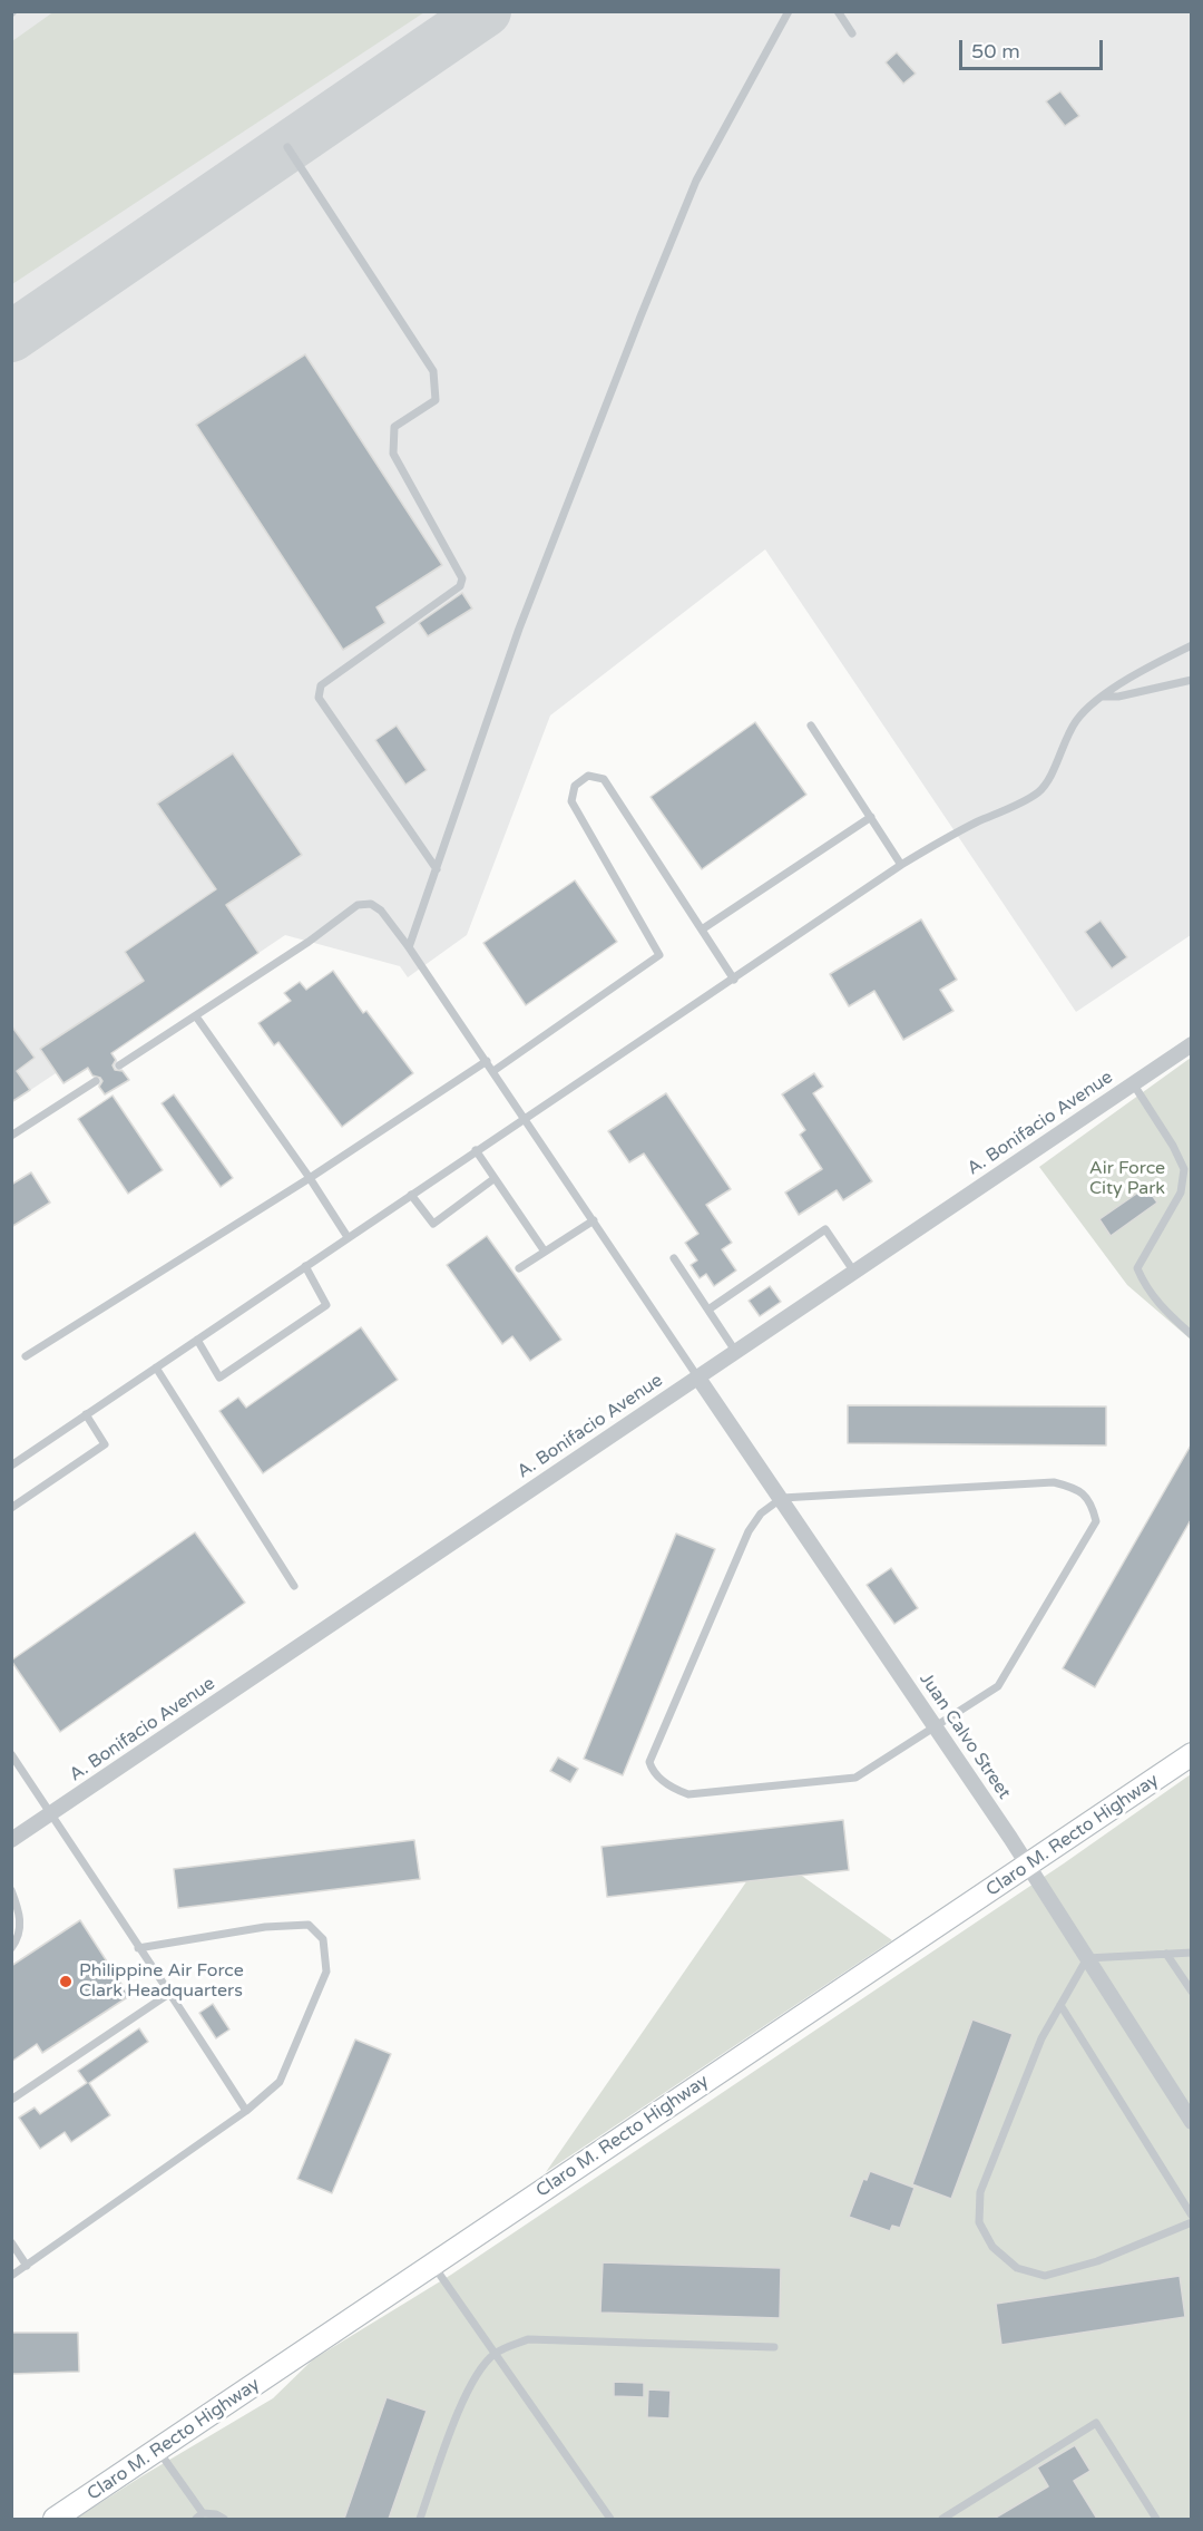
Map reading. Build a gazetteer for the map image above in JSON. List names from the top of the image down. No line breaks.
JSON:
{"streets":{"main road":["Claro M. Recto Highway"],"street":["A. Bonifacio Avenue","Juan Calvo Street"]},"crossings":[["A. Bonifacio Avenue","Juan Calvo Street"],["Juan Calvo Street","Claro M. Recto Highway"]],"parks":["Air Force City Park"],"places":["Philippine Air Force Clark Headquarters"],"scale_bar":"50 m"}
